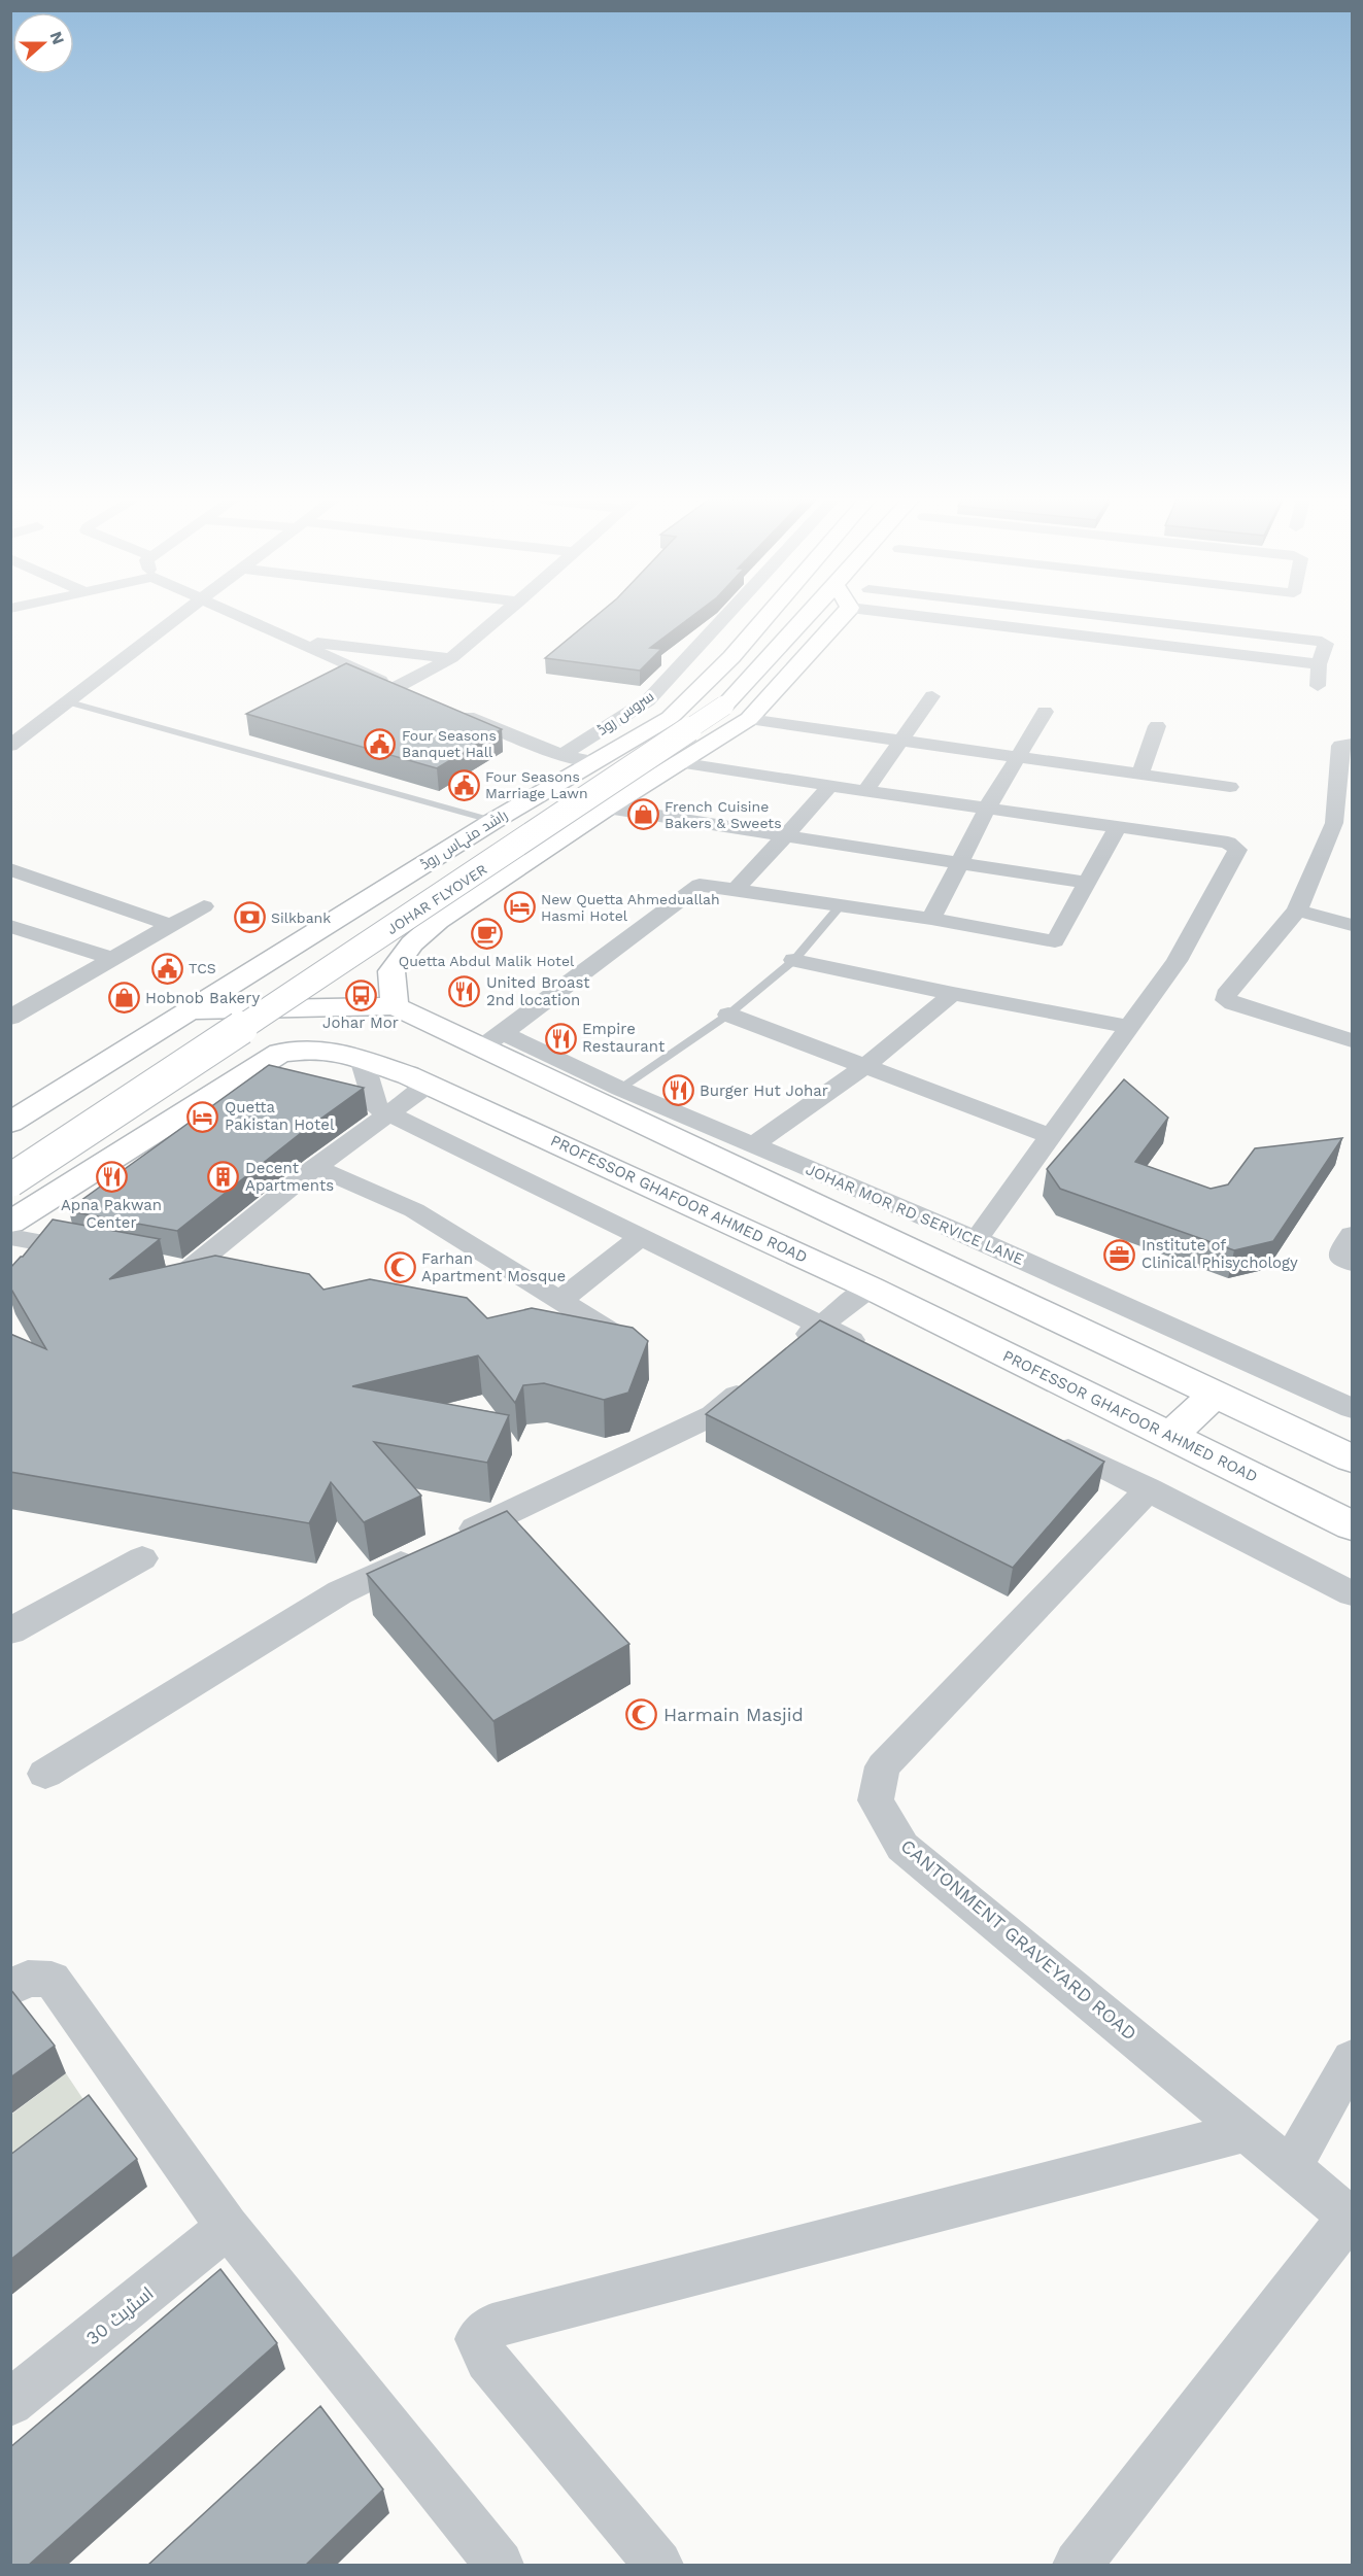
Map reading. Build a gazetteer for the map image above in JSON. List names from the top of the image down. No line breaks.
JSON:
{"streets":{"main road":["راشد منہاس روڈ","JOHAR FLYOVER","PROFESSOR GHAFOOR AHMED ROAD"],"street":["سروس روڈ","JOHAR MOR RD SERVICE LANE","CANTONMENT GRAVEYARD ROAD","اسٹریٹ 30"]},"places":{"public building":["Four Seasons Banquet Hall","Four Seasons Marriage Lawn","TCS"],"shop":["French Cuisine Bakers & Sweets","Hobnob Bakery"],"hotel":["New Quetta Ahmeduallah Hasmi Hotel","Quetta Pakistan Hotel"],"bank":["Silkbank"],"cafe":["Quetta Abdul Malik Hotel"],"restaurant":["United Broast 2nd location","Empire Restaurant","Burger Hut Johar","Apna Pakwan Center"],"bus stop":["Johar Mor"],"building":["Decent Apartments"],"office":["Institute of Clinical Phisychology"],"mosque":["Farhan Apartment Mosque","Harmain Masjid"]},"north":"right"}
